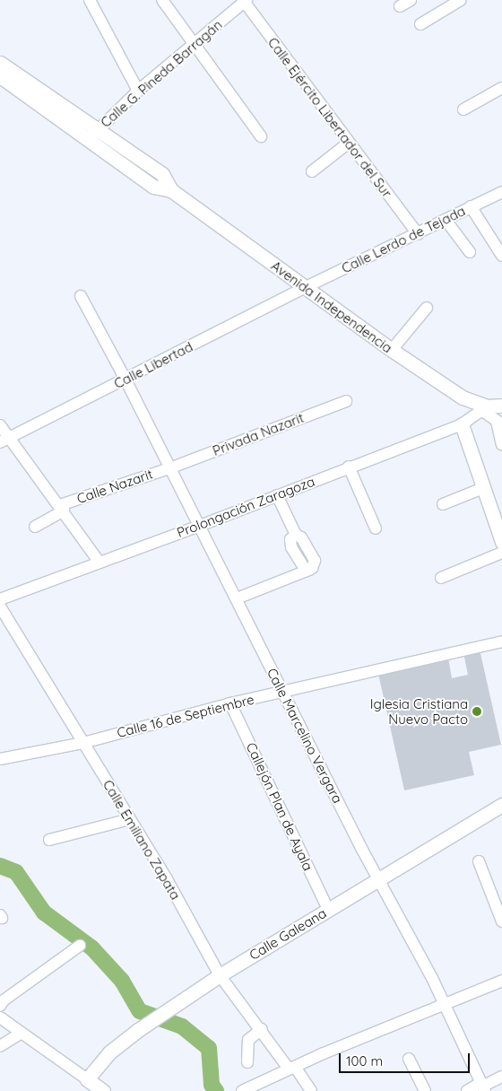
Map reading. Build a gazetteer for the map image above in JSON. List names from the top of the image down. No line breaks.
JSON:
{"streets":{"main road":["Avenida Independencia","Calle Galeana"],"street":["Calle G. Pineda Barragán","Calle Ejército Libertador del Sur","Calle Lerdo de Tejada","Calle Libertad","Privada Nazarit","Calle Nazarit","Prolongación Zaragoza","Calle 16 de Septiembre","Calle Marcelino Vergara","Callejón Plan de Ayala","Calle Emiliano Zapata"]},"crossings":[["Calle G. Pineda Barragán","Calle Ejército Libertador del Sur"],["Calle G. Pineda Barragán","Avenida Independencia"],["Calle Ejército Libertador del Sur","Calle Lerdo de Tejada"],["Calle Lerdo de Tejada","Avenida Independencia"],["Calle Lerdo de Tejada","Calle Libertad"],["Avenida Independencia","Calle Libertad"],["Avenida Independencia","Prolongación Zaragoza"],["Calle Libertad","Calle Marcelino Vergara"],["Privada Nazarit","Calle Nazarit"],["Privada Nazarit","Calle Marcelino Vergara"],["Calle Nazarit","Calle Marcelino Vergara"],["Prolongación Zaragoza","Calle Marcelino Vergara"],["Calle 16 de Septiembre","Calle Marcelino Vergara"],["Calle 16 de Septiembre","Callejón Plan de Ayala"],["Calle 16 de Septiembre","Calle Emiliano Zapata"],["Calle Marcelino Vergara","Calle Galeana"],["Callejón Plan de Ayala","Calle Galeana"],["Calle Emiliano Zapata","Calle Galeana"]],"places":["Iglesia Cristiana Nuevo Pacto"],"scale_bar":"100 m"}
